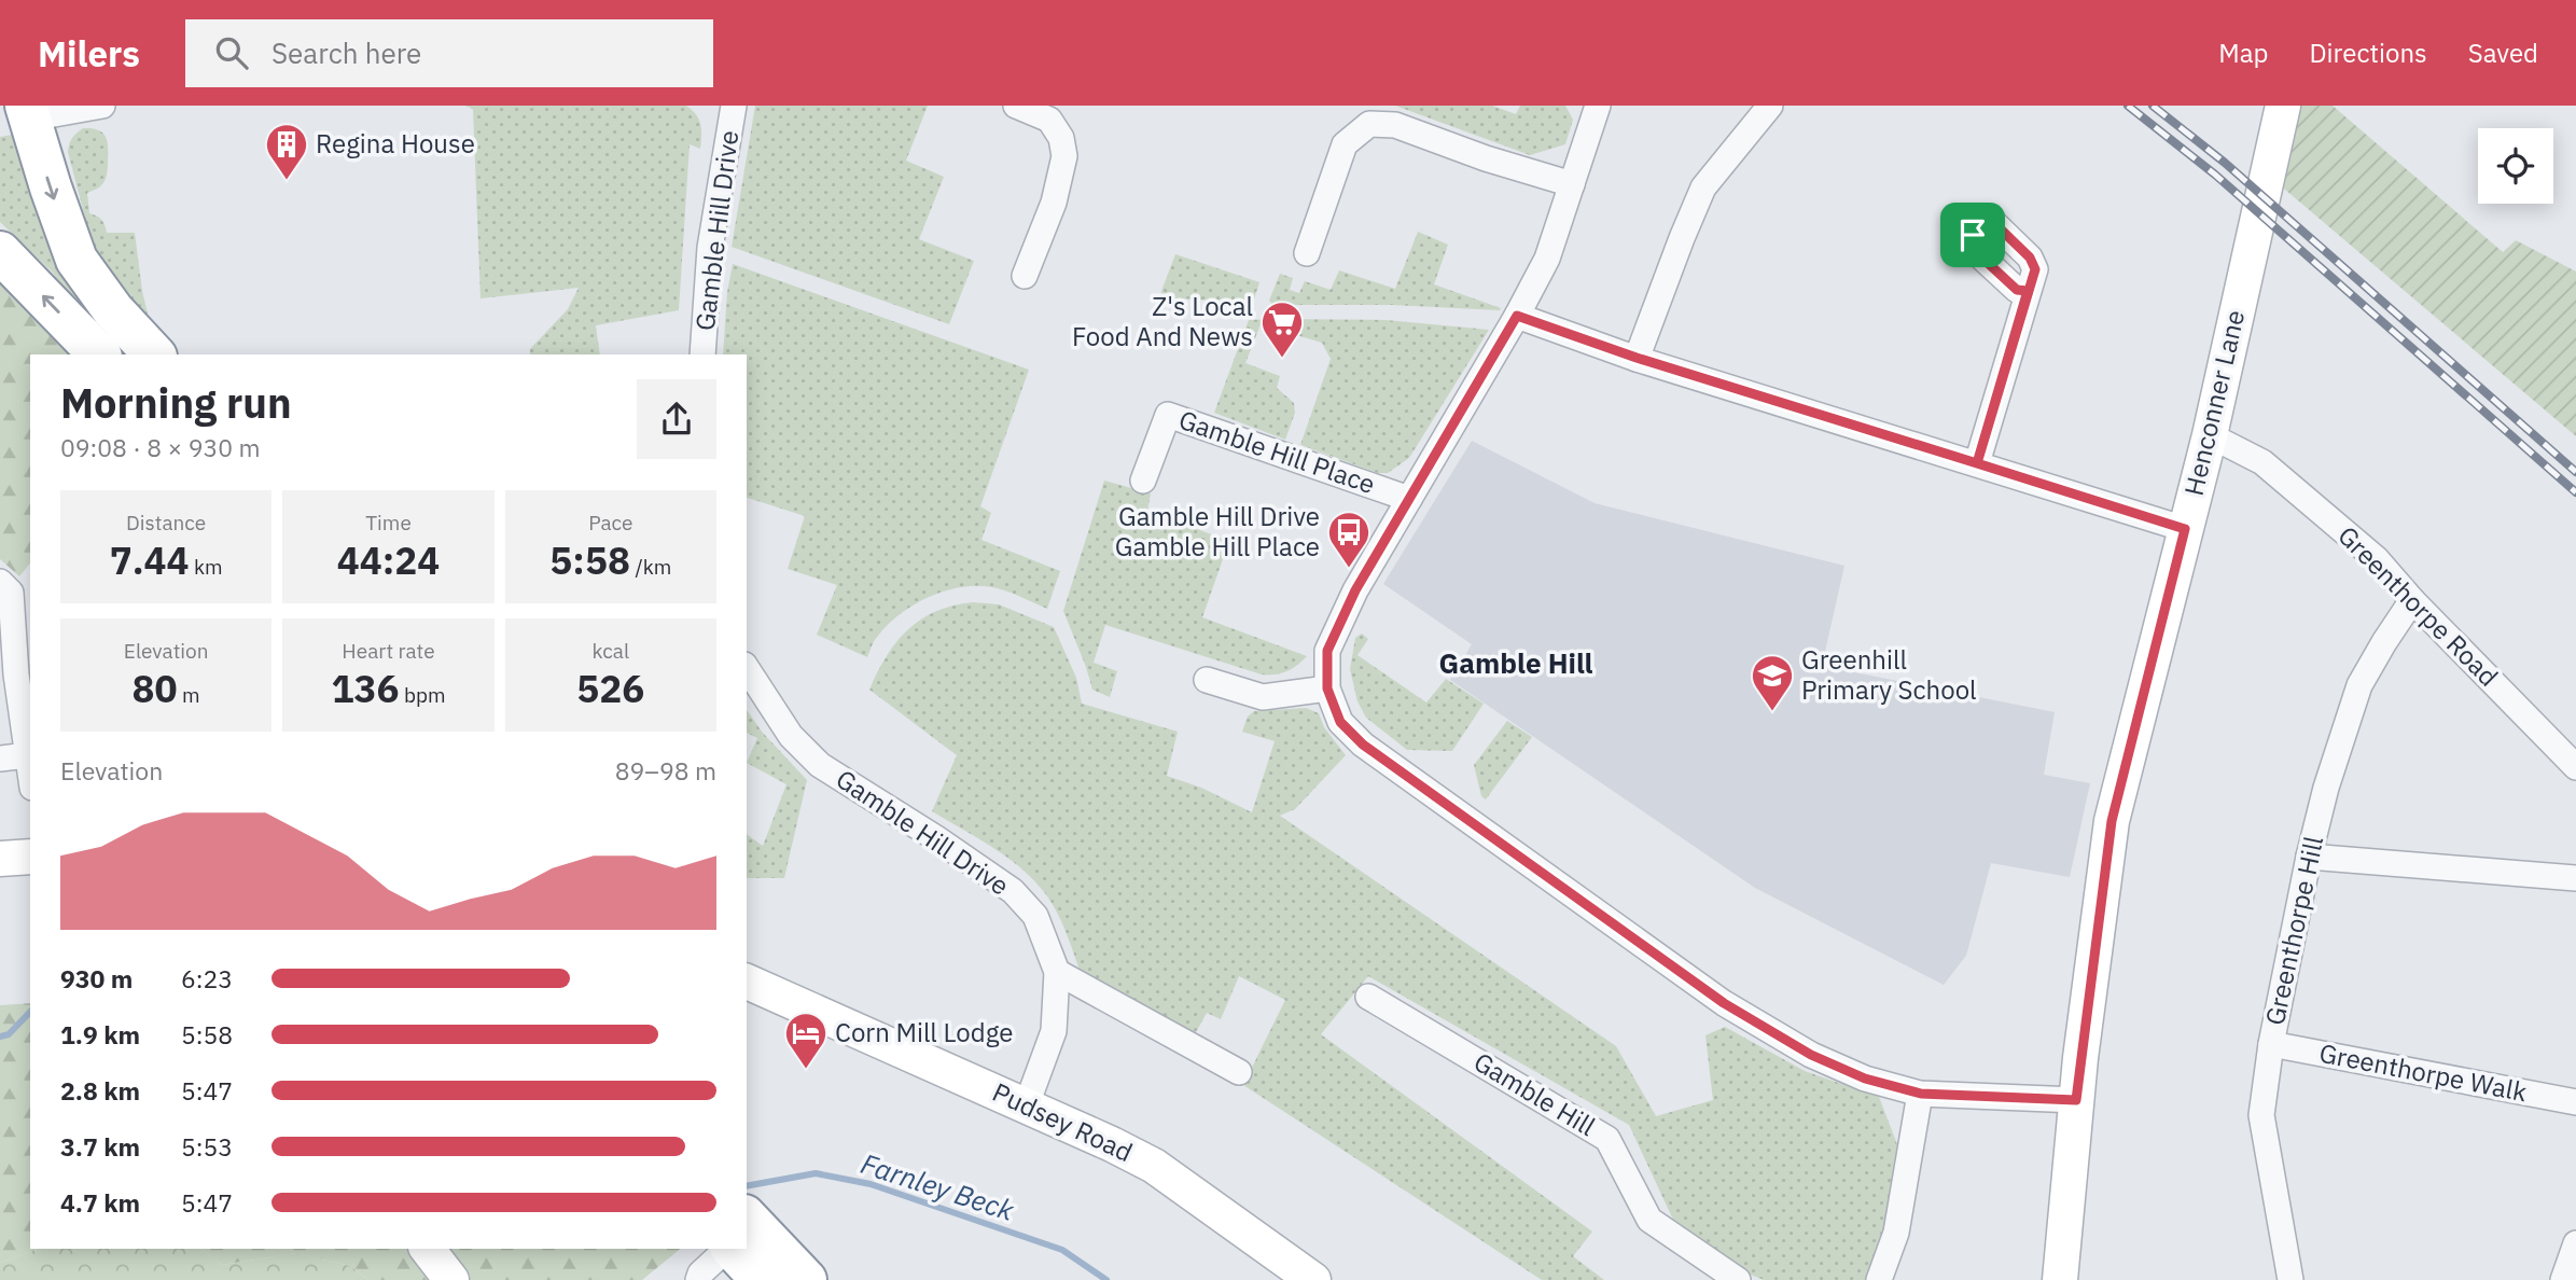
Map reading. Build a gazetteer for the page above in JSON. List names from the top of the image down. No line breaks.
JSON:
{"streets":{"street":["Gamble Hill Drive","Henconner Lane","Gamble Hill Place","Greenthorpe Road","Greenthorpe Hill","Greenthorpe Walk","Gamble Hill","Pudsey Road"]},"crossings":[["Gamble Hill Drive","Pudsey Road"],["Henconner Lane","Greenthorpe Road"],["Greenthorpe Road","Greenthorpe Hill"],["Greenthorpe Hill","Greenthorpe Walk"]],"districts":["Gamble Hill"],"water":["Farnley Beck"],"places":{"building":["Regina House"],"supermarket":["Z's Local Food And News"],"bus stop":["Gamble Hill Drive Gamble Hill Place"],"school or university":["Greenhill Primary School"],"hotel":["Corn Mill Lodge"]},"page":{"header":"Milers","search":"Search here","nav":["Map","Directions","Saved"],"heading":["Morning run","09:08 · 8 × 930 m"],"stats":[["Distance","7.44 km"],["Time","44:24"],["Pace","5:58 /km"],["Elevation","80 m"],["Heart rate","136 bpm"],["kcal","526"]],"chart":["Elevation","89–98 m"],"list":[{"name":"930 m","note":"6:23"},{"name":"1.9 km","note":"5:58"},{"name":"2.8 km","note":"5:47"},{"name":"3.7 km","note":"5:53"},{"name":"4.7 km","note":"5:47"}]}}
